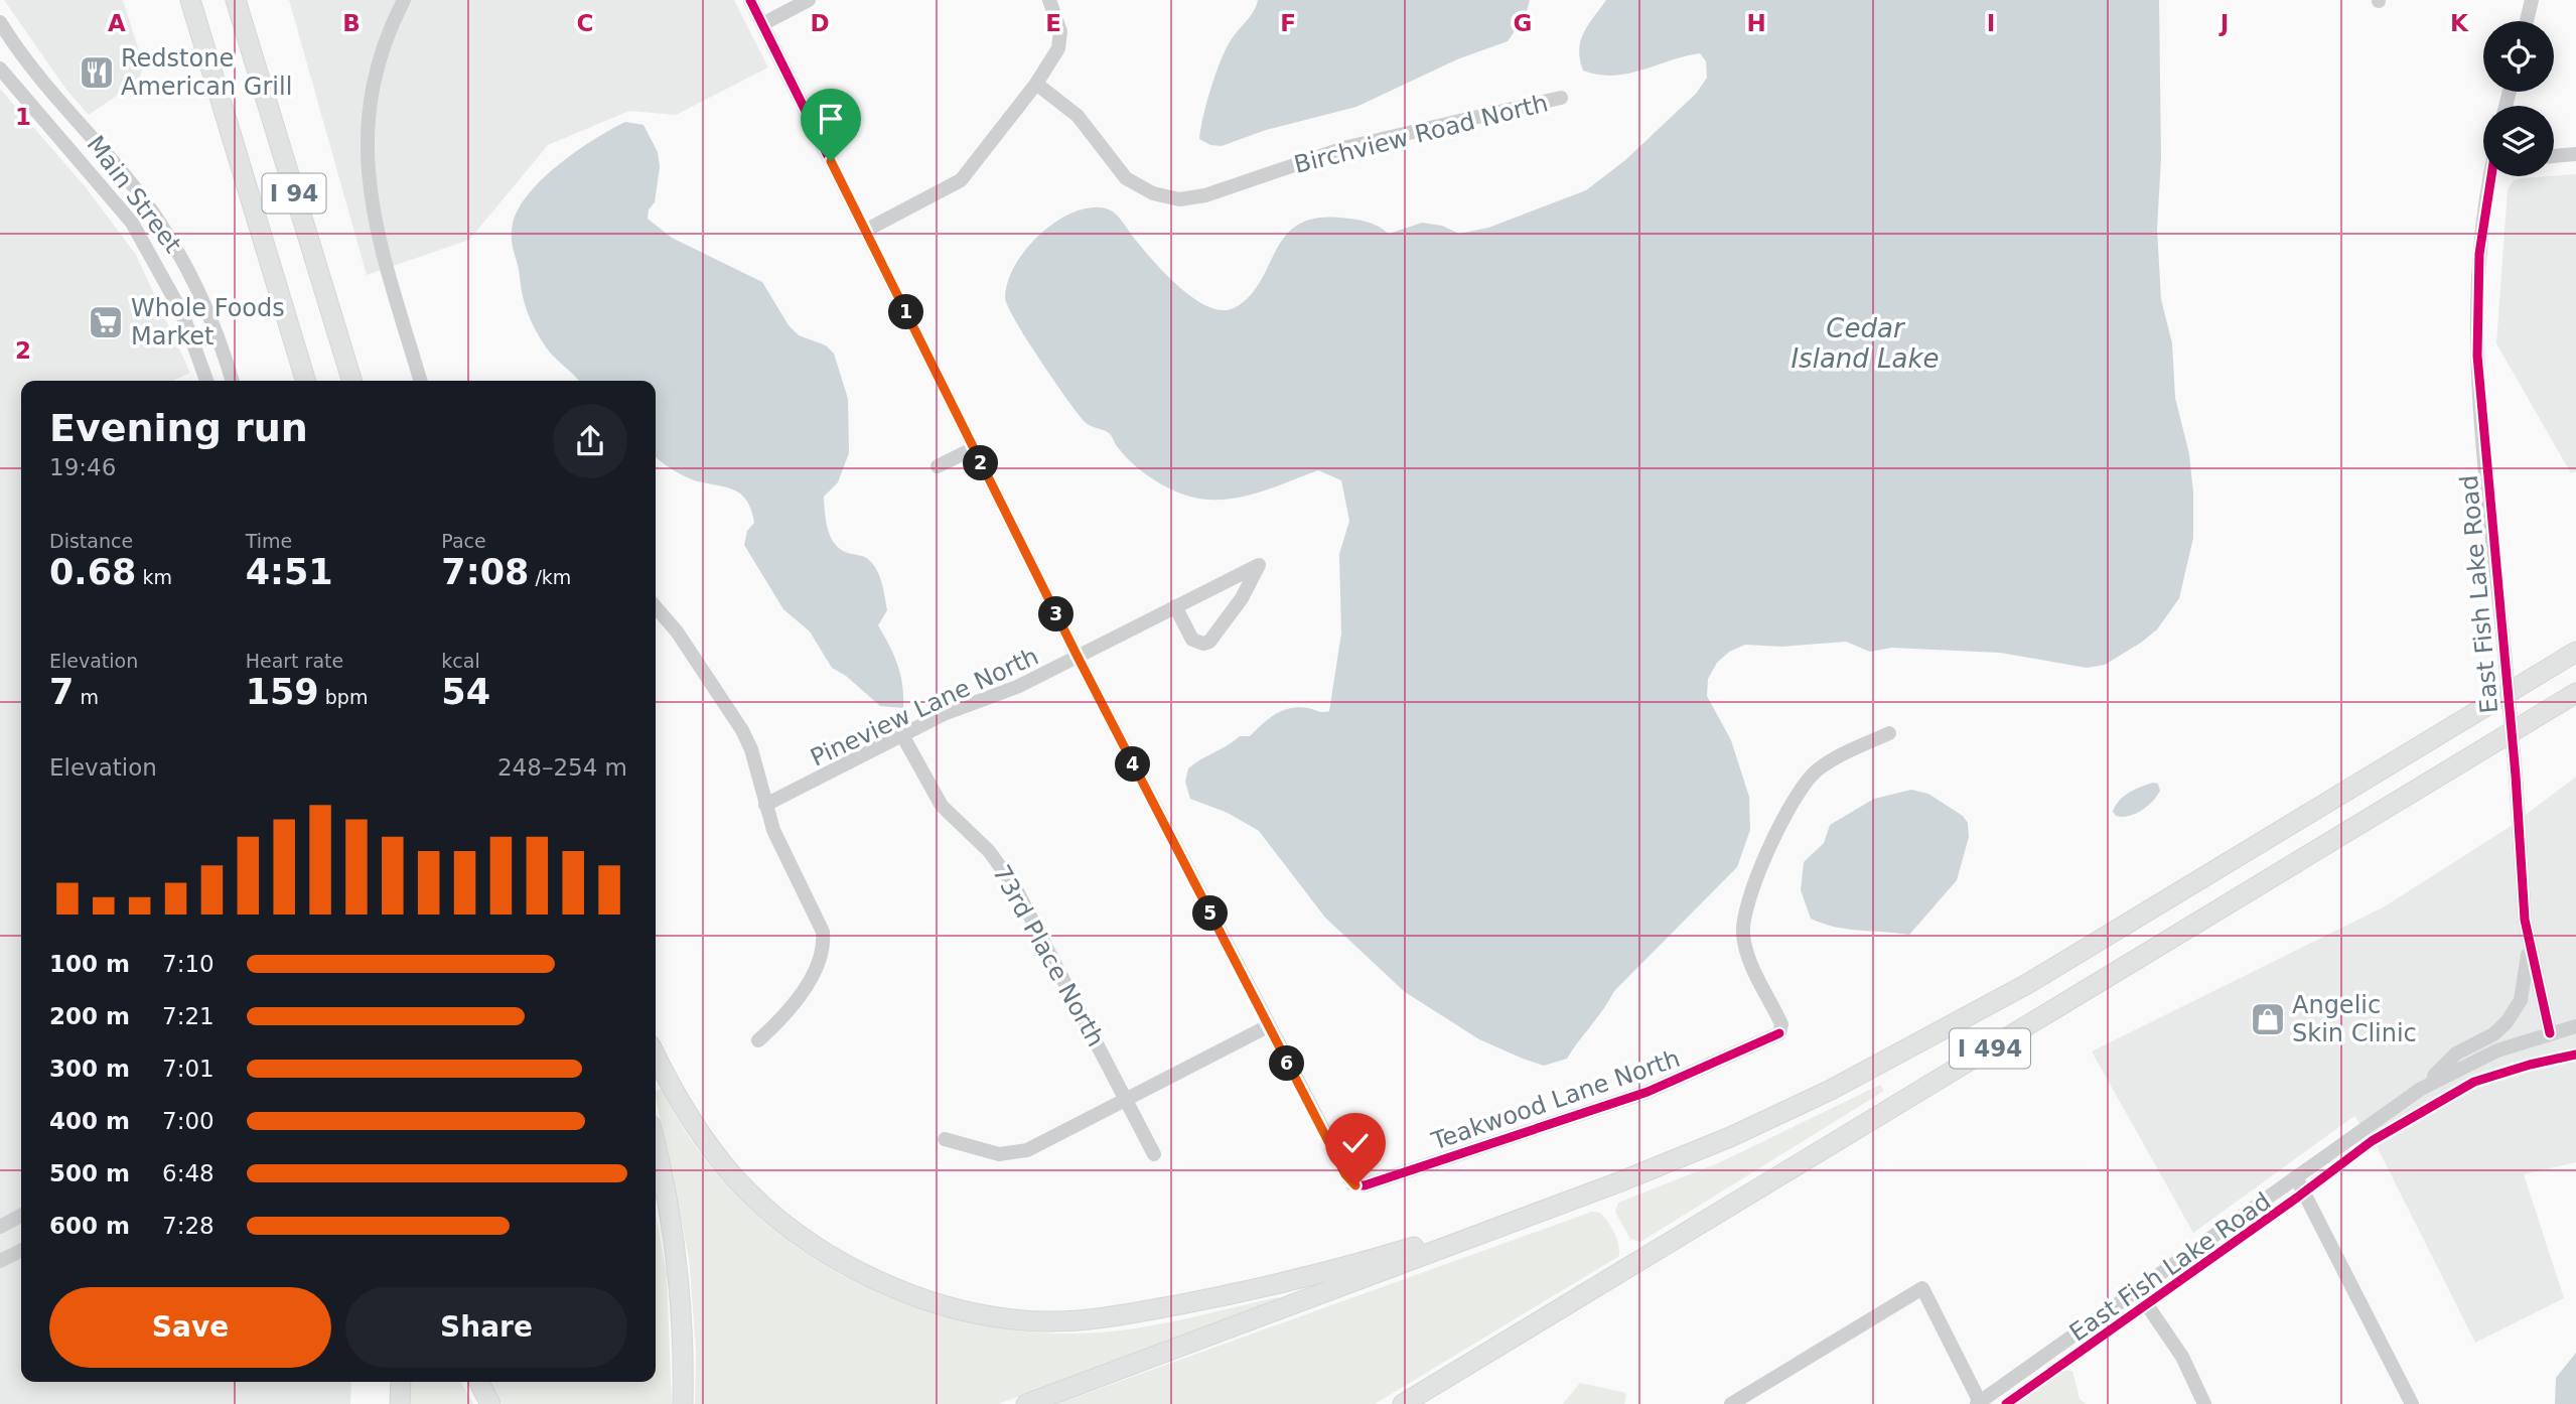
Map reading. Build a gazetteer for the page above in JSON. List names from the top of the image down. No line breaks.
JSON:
{"streets":{"highway":["I 94","I 494"],"street":["Birchview Road North","Main Street","East Fish Lake Road","Pineview Lane North","73rd Place North","Teakwood Lane North"]},"crossings":[["Pineview Lane North","73rd Place North"]],"water":["Cedar Island Lake"],"places":{"restaurant":["Redstone American Grill"],"supermarket":["Whole Foods Market"],"shop":["Angelic Skin Clinic"]},"page":{"pins":["1","2","3","4","5","6"],"heading":["Evening run","19:46"],"stats":[["Distance","0.68 km"],["Time","4:51"],["Pace","7:08 /km"],["Elevation","7 m"],["Heart rate","159 bpm"],["kcal","54"]],"chart":["Elevation","248–254 m"],"list":[{"name":"100 m","note":"7:10"},{"name":"200 m","note":"7:21"},{"name":"300 m","note":"7:01"},{"name":"400 m","note":"7:00"},{"name":"500 m","note":"6:48"},{"name":"600 m","note":"7:28"}],"buttons":["Save","Share"]},"grid":{"columns":["A","B","C","D","E","F","G","H","I","J","K"],"rows":["1","2"]}}
